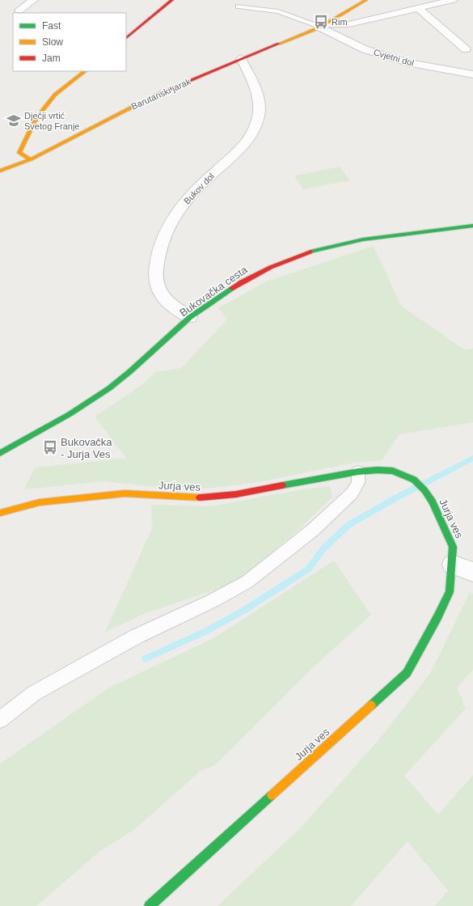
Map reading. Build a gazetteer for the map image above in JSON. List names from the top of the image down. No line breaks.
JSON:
{"streets":{"street":["Cvjetni dol","Barutanski jarak","Bukov dol","Bukovačka cesta","Jurja ves"]},"crossings":[["Cvjetni dol","Barutanski jarak"],["Barutanski jarak","Bukov dol"],["Bukov dol","Bukovačka cesta"]],"places":{"bus stop":["Rim","Bukovačka - Jurja Ves"],"school or university":["Dječji vrtić Svetog Franje"]},"legend":["Fast","Slow","Jam"]}
